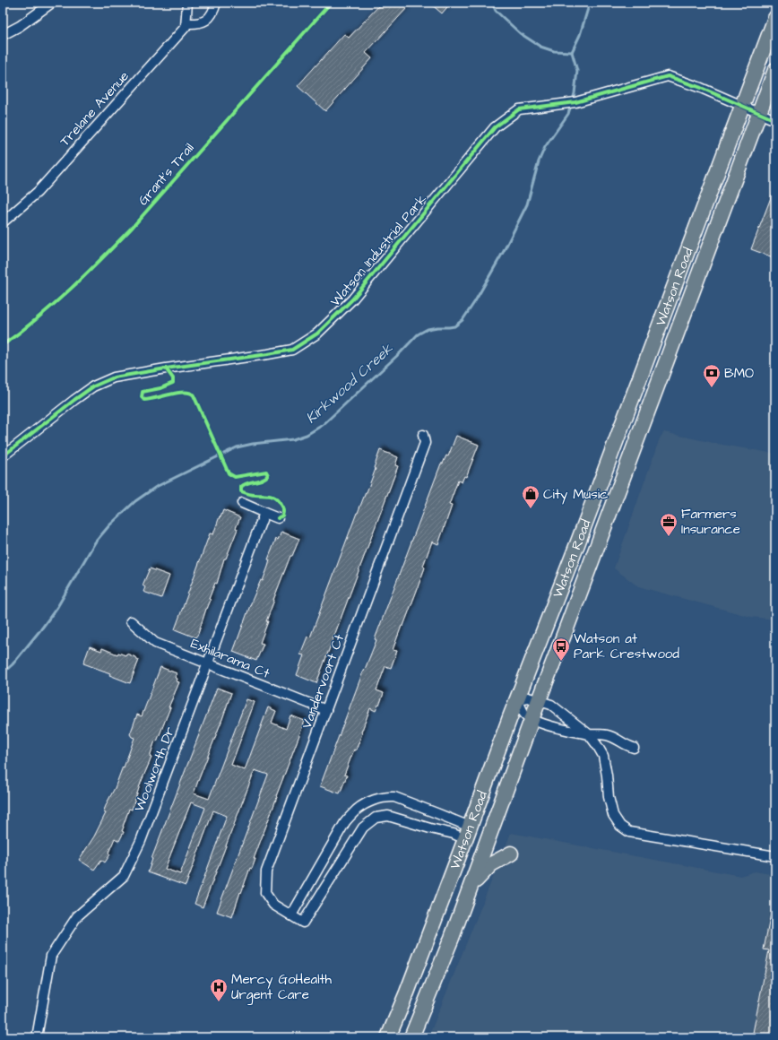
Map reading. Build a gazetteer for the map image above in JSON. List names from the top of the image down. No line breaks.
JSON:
{"streets":{"main road":["Watson Road"],"street":["Trelane Avenue","Watson Industrial Park","Exhilarama Ct","Vandervoort Ct","Woolworth Dr"],"cycle path":["Grant's Trail"]},"crossings":[["Watson Industrial Park","Watson Road"],["Watson Road","Vandervoort Ct"],["Exhilarama Ct","Vandervoort Ct"],["Exhilarama Ct","Woolworth Dr"]],"water":["Kirkwood Creek"],"places":{"bank":["BMO"],"shop":["City Music"],"office":["Farmers Insurance"],"bus stop":["Watson at Park Crestwood"],"hospital":["Mercy GoHealth Urgent Care"]}}
